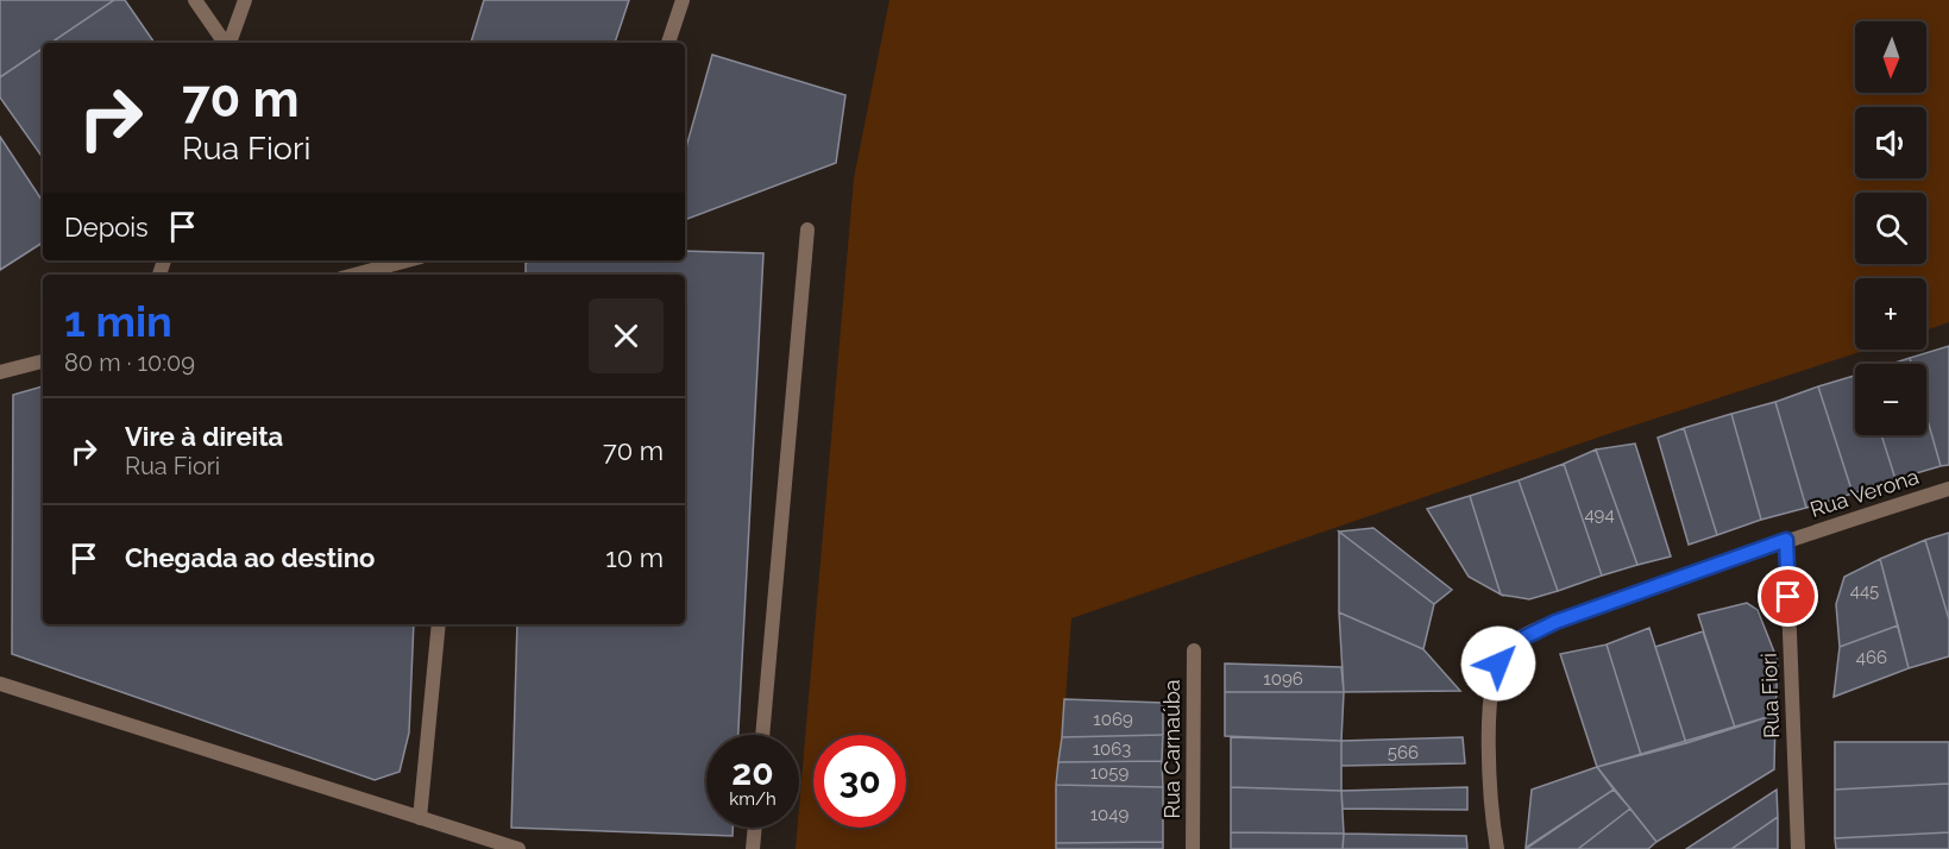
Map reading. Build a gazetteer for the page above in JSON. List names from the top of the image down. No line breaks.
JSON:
{"streets":{"street":["Rua Verona","Rua Fiori","Rua Carnaúba"]},"crossings":[["Rua Verona","Rua Fiori"]],"house_numbers":["494","445","466","1096","1069","1063","566","1059","1049"],"north":"bottom","page":{"map_buttons":["+","−"],"turn":["70 m","Rua Fiori"],"then":"Depois","heading":["1 min","80 m · 10:09"],"list":[{"name":"Vire à direita","note":"Rua Fiori","value":"70 m"},{"name":"Chegada ao destino","value":"10 m"}],"speed":"20 km/h","limit":"30"}}
